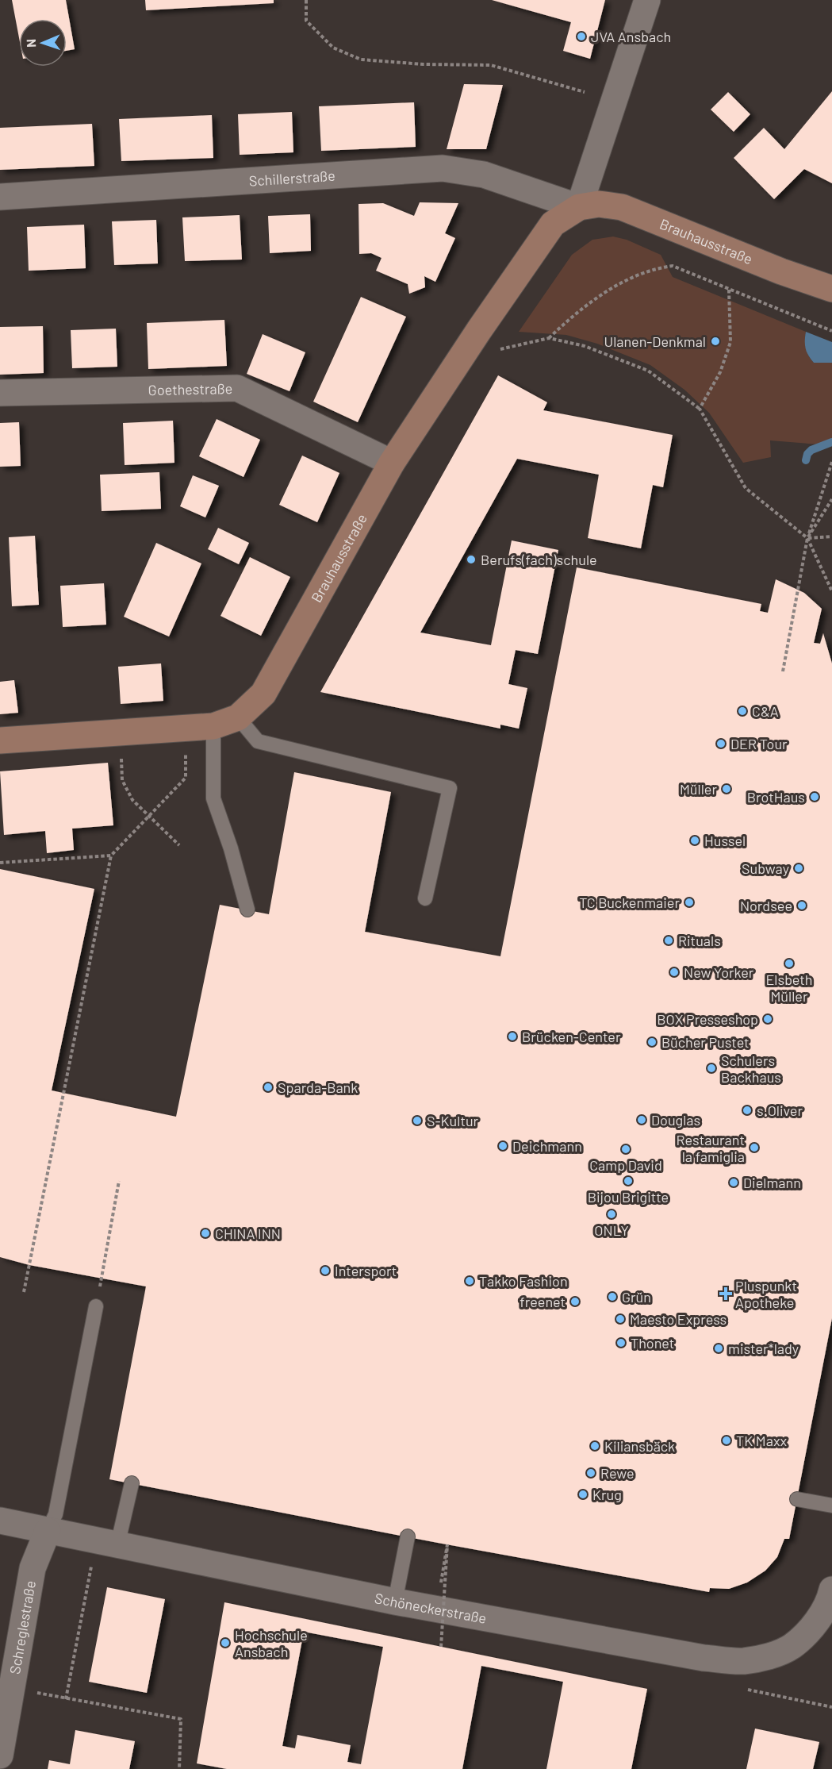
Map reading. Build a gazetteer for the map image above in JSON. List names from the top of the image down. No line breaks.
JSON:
{"streets":{"main road":["Brauhausstraße"],"street":["Schillerstraße","Goethestraße","Schöneckerstraße","Schreglestraße"]},"crossings":[["Schillerstraße","Brauhausstraße"],["Brauhausstraße","Goethestraße"],["Schöneckerstraße","Schreglestraße"]],"places":{"other":["JVA Ansbach","Ulanen-Denkmal","Berufs(fach)schule","C&A","DER Tour","Müller","BrotHaus","Hussel","Subway","TC Buckenmaier","Nordsee","Rituals","Elsbeth Müller","New Yorker","BOX Presseshop","Brücken-Center","Bücher Pustet","Schulers Backhaus","Sparda-Bank","s.Oliver","Douglas","S-Kultur","Deichmann","Restaurant la famiglia","Camp David","Bijou Brigitte","Dielmann","ONLY","CHINA INN","Intersport","Takko Fashion","Grün","freenet","Maesto Express","Thonet","mister*lady","TK Maxx","Kiliansbäck","Rewe","Krug","Hochschule Ansbach"],"health":["Pluspunkt Apotheke"]},"north":"left"}
